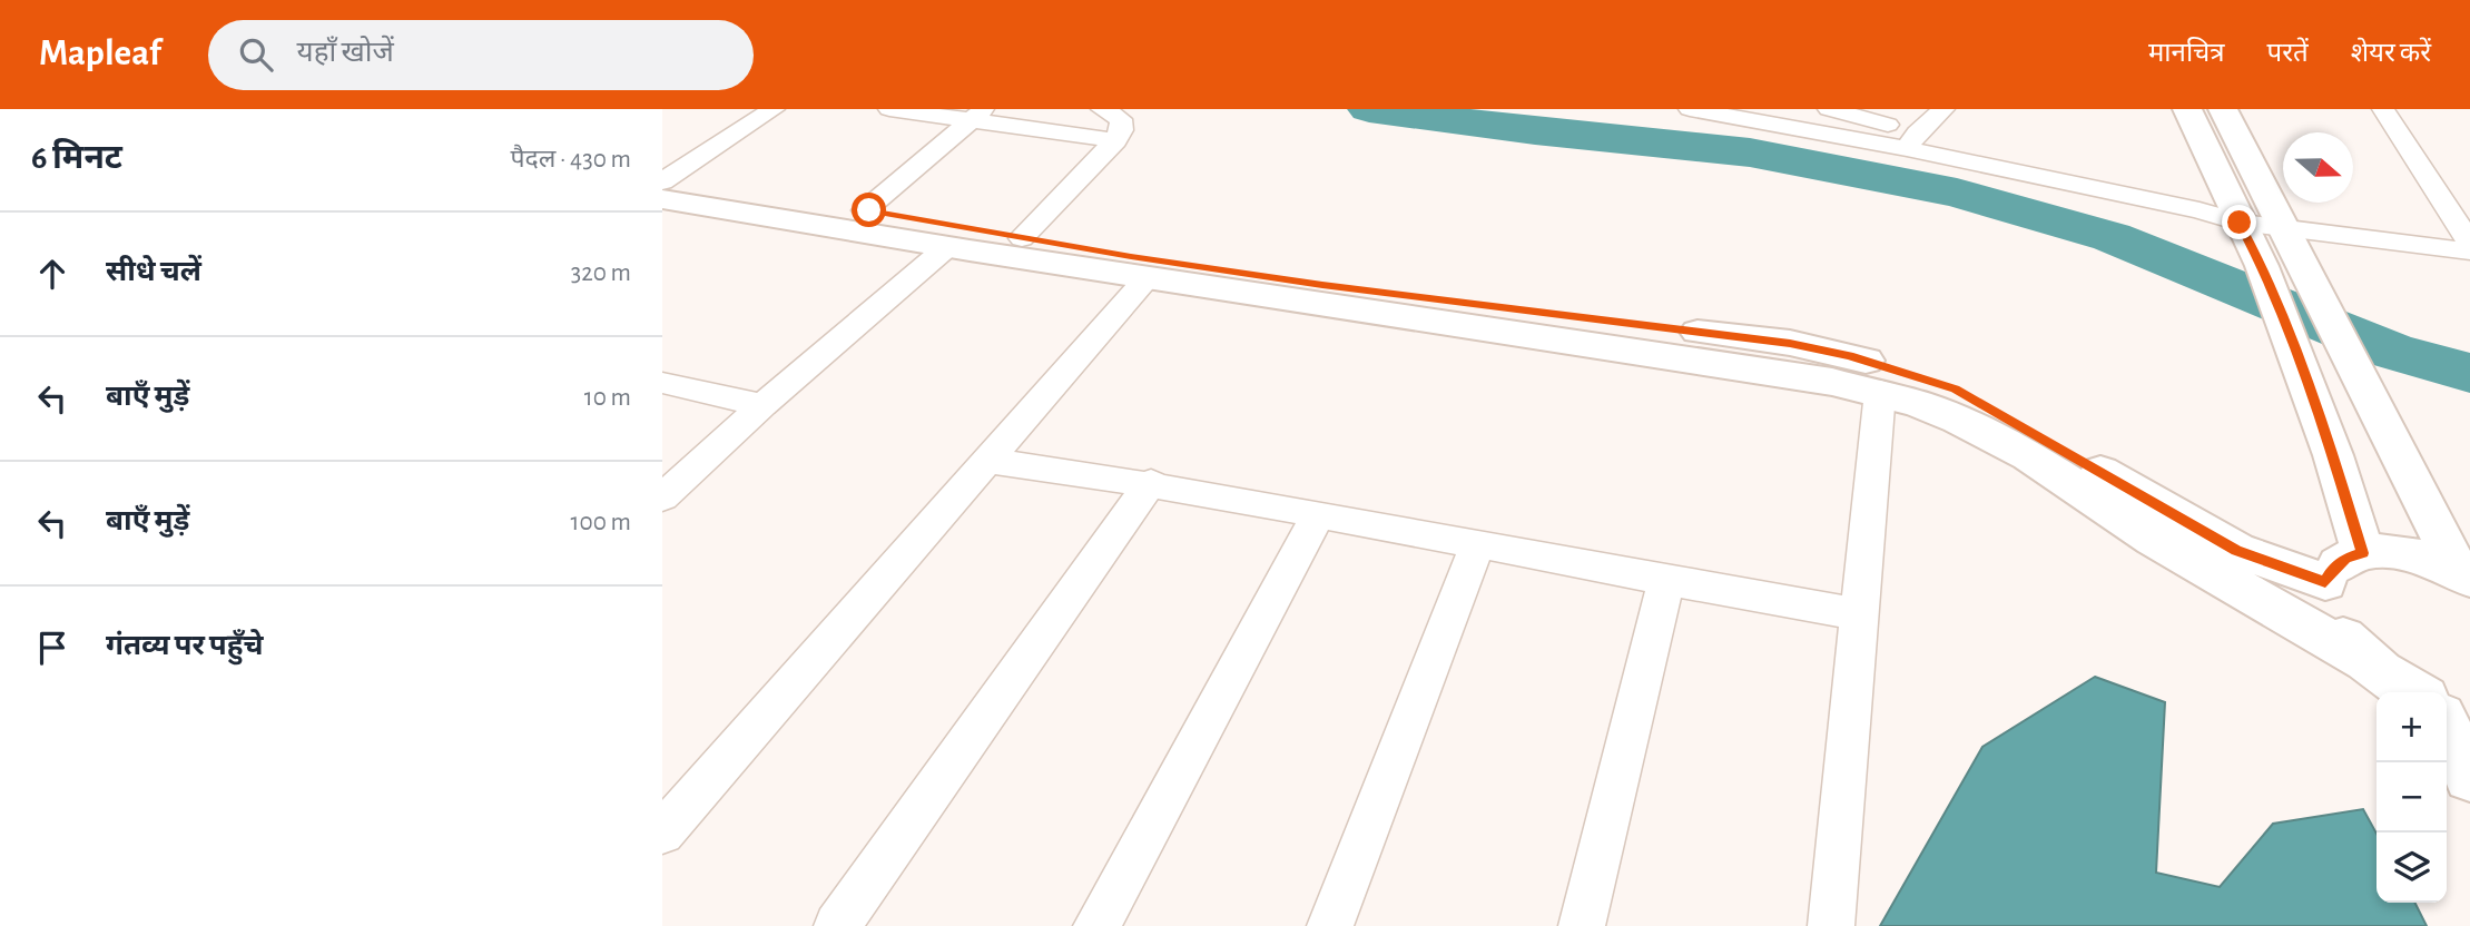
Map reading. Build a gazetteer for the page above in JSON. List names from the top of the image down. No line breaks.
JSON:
{"north":"right","page":{"header":"Mapleaf","search":"यहाँ खोजें","nav":["मानचित्र","परतें","शेयर करें"],"heading":["6 मिनट","पैदल · 430 m"],"list":[["सीधे चलें","320 m"],["बाएँ मुड़ें","10 m"],["बाएँ मुड़ें","100 m"],"गंतव्य पर पहुँचे"],"map_buttons":["+","−"]}}
